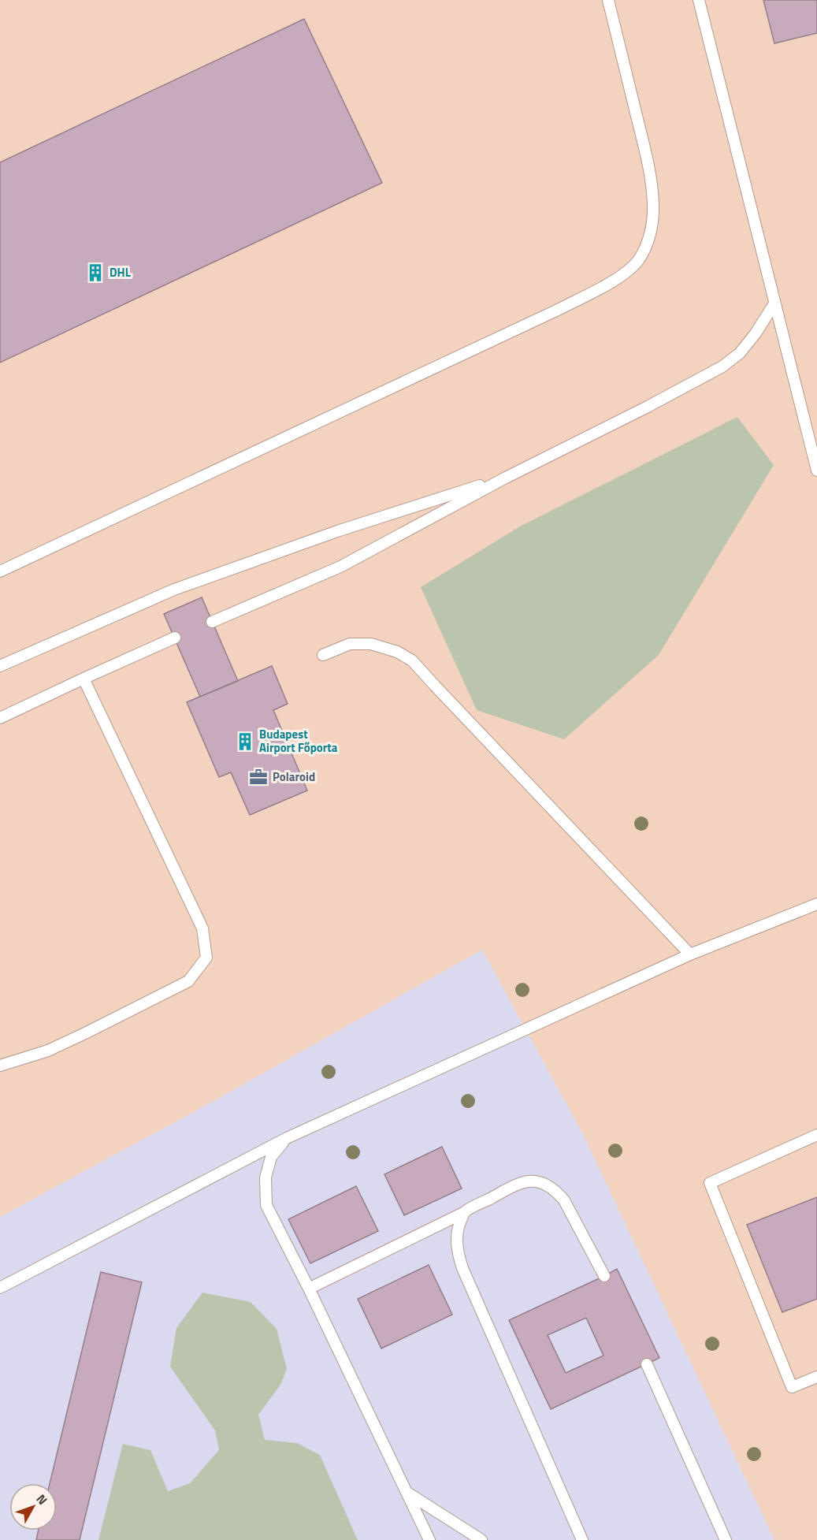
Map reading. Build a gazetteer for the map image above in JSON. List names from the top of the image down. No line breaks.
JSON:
{"places":{"building":["DHL","Budapest Airport Főporta"],"office":["Polaroid"]},"north":"top right"}
